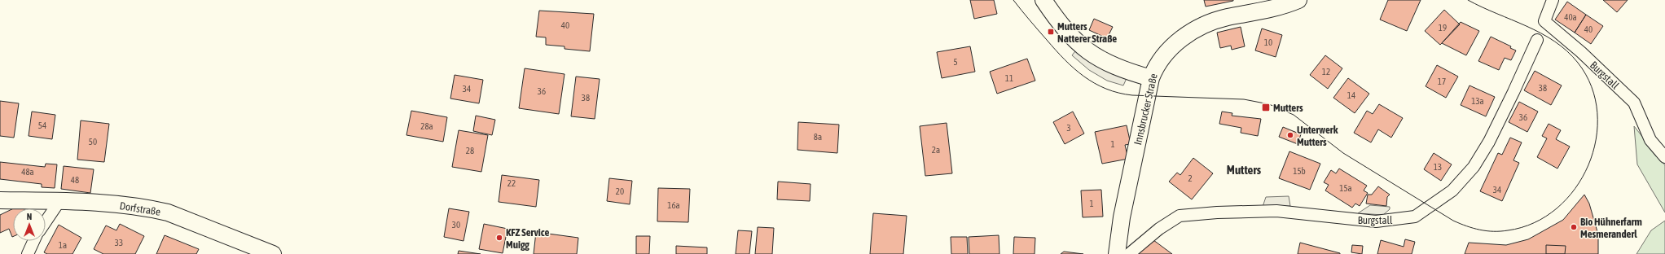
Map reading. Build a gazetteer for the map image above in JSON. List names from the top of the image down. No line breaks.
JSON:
{"streets":{"main road":["Innsbrucker Straße","Dorfstraße"],"street":["Burgstall"]},"districts":["Mutters"],"places":{"transit":["Mutters Natterer Straße","Mutters"],"other":["Unterwerk Mutters","Bio Hühnerfarm Mesmeranderl","KFZ Service Muigg"]},"house_numbers":["40a","40","19","40","10","5","12","11","17","38","34","36","14","38","13a","36","54","28a","3","8a","50","1","2a","28","13","15b","48a","2","48","22","15a","34","20","1","16a","30","33","1a"],"north":"top"}
